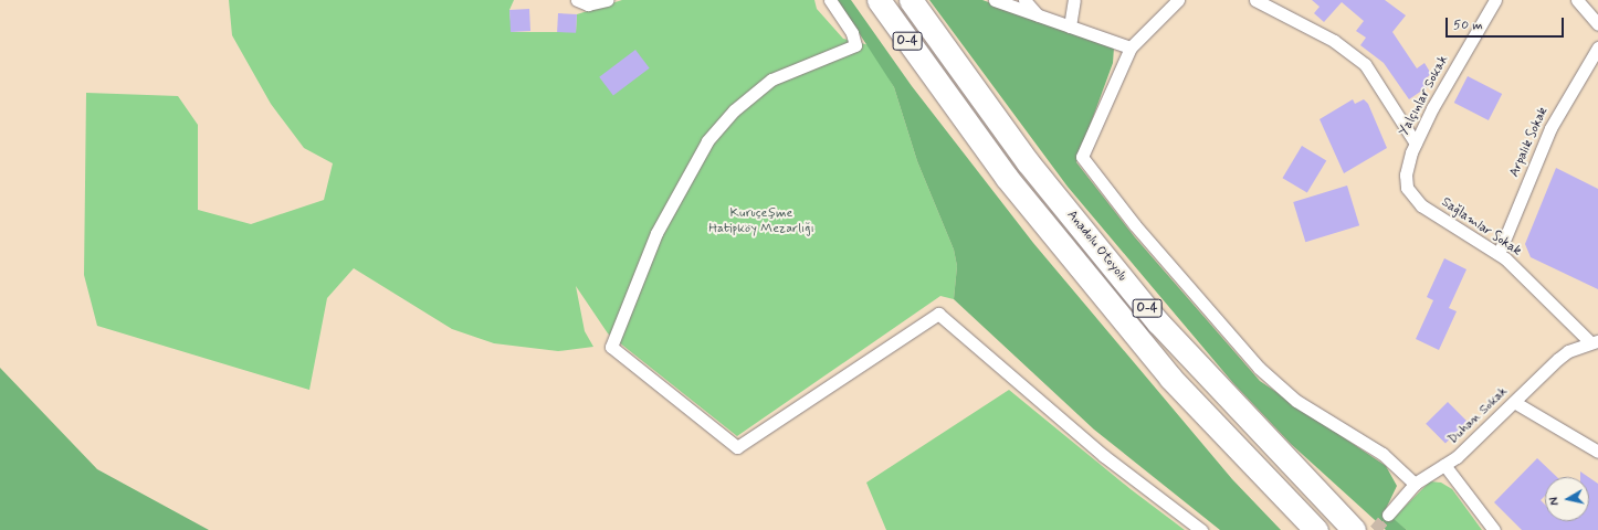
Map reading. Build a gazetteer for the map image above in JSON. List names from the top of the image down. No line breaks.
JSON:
{"streets":{"highway":["O-4","Anadolu Otoyolu"],"street":["Yalçınlar Sokak","Arpalık Sokak","Sağlamlar Sokak","Duhan Sokak"]},"crossings":[["Yalçınlar Sokak","Sağlamlar Sokak"],["Arpalık Sokak","Sağlamlar Sokak"],["Sağlamlar Sokak","Duhan Sokak"]],"parks":["Kuruçeşme Hatipköy Mezarlığı"],"scale_bar":"50 m","north":"left"}
